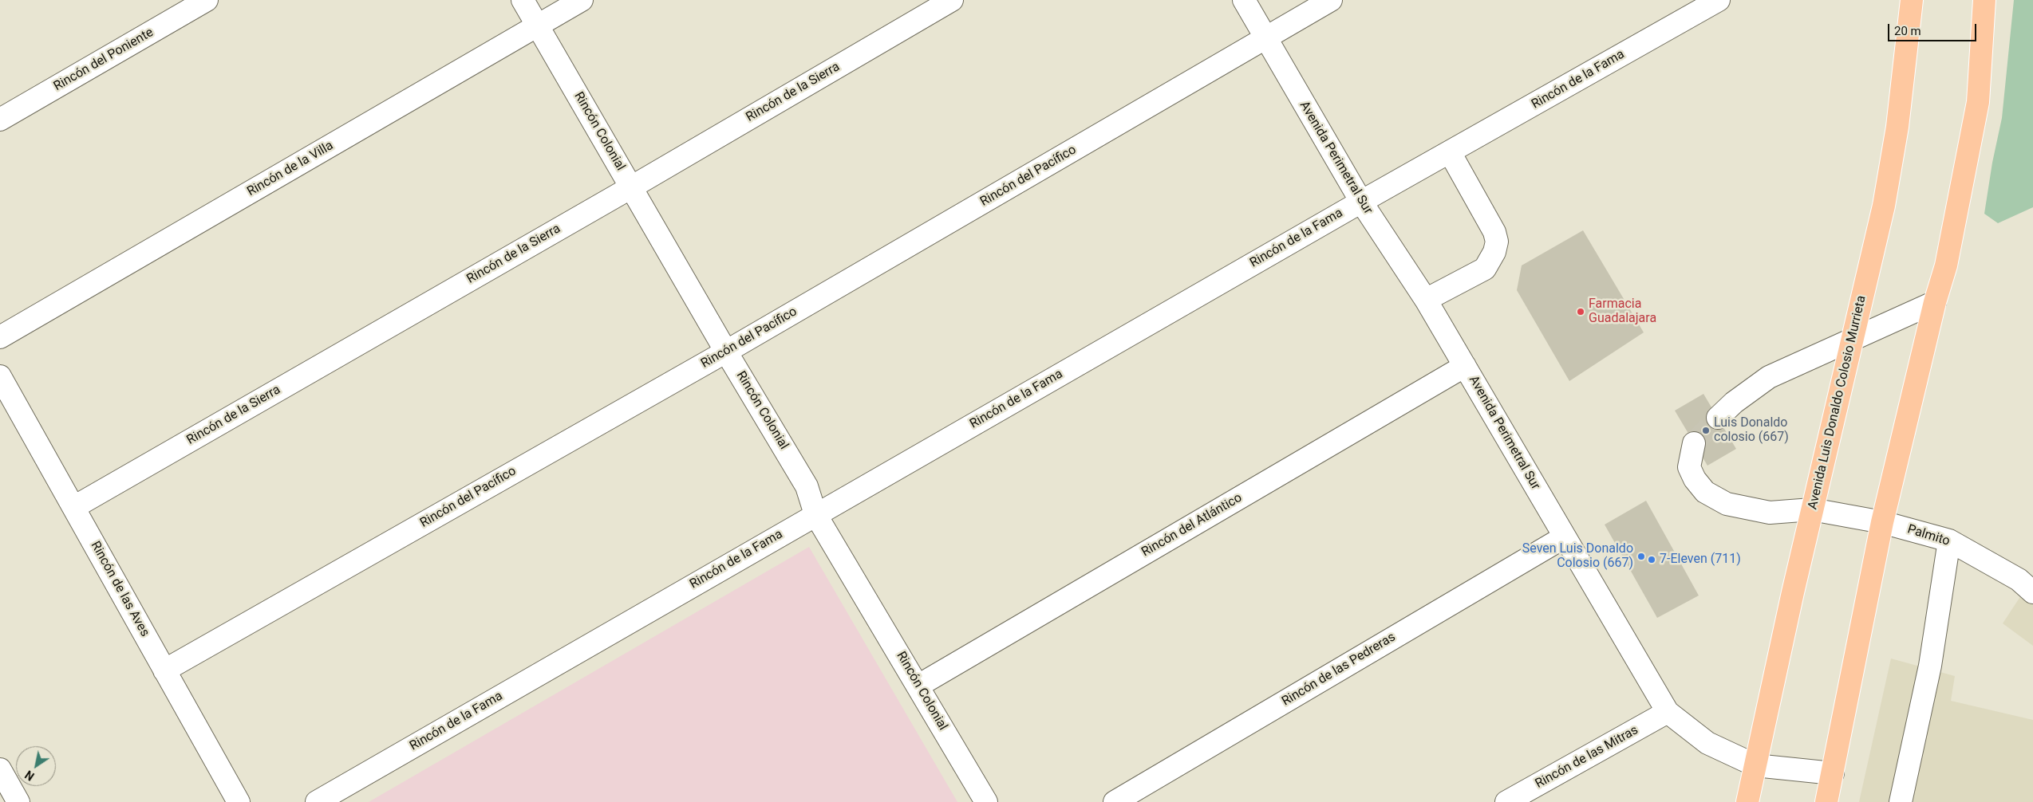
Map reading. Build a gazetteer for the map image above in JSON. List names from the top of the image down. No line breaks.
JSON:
{"streets":{"main road":["Avenida Luis Donaldo Colosio Murrieta"],"street":["Rincón del Poniente","Rincón de la Fama","Rincón de la Sierra","Rincón Colonial","Avenida Perimetral Sur","Rincón de la Villa","Rincón del Pacífico","Rincón del Atlántico","Palmito","Rincón de las Aves","Rincón de las Pedreras","Rincón de las Mitras"]},"crossings":[["Rincón de la Fama","Rincón Colonial"],["Rincón de la Fama","Avenida Perimetral Sur"],["Rincón de la Sierra","Rincón Colonial"],["Rincón de la Sierra","Rincón de las Aves"],["Rincón Colonial","Rincón de la Villa"],["Rincón Colonial","Rincón del Pacífico"],["Rincón Colonial","Rincón del Atlántico"],["Avenida Perimetral Sur","Rincón del Pacífico"],["Avenida Perimetral Sur","Avenida Luis Donaldo Colosio Murrieta"],["Avenida Perimetral Sur","Rincón del Atlántico"],["Avenida Perimetral Sur","Rincón de las Pedreras"],["Avenida Perimetral Sur","Rincón de las Mitras"],["Rincón del Pacífico","Rincón de las Aves"],["Avenida Luis Donaldo Colosio Murrieta","Palmito"]],"places":["Farmacia Guadalajara","Luis Donaldo colosio (667)","Seven Luis Donaldo Colosio (667)","7-Eleven (711)"],"scale_bar":"20 m","north":"bottom left"}
